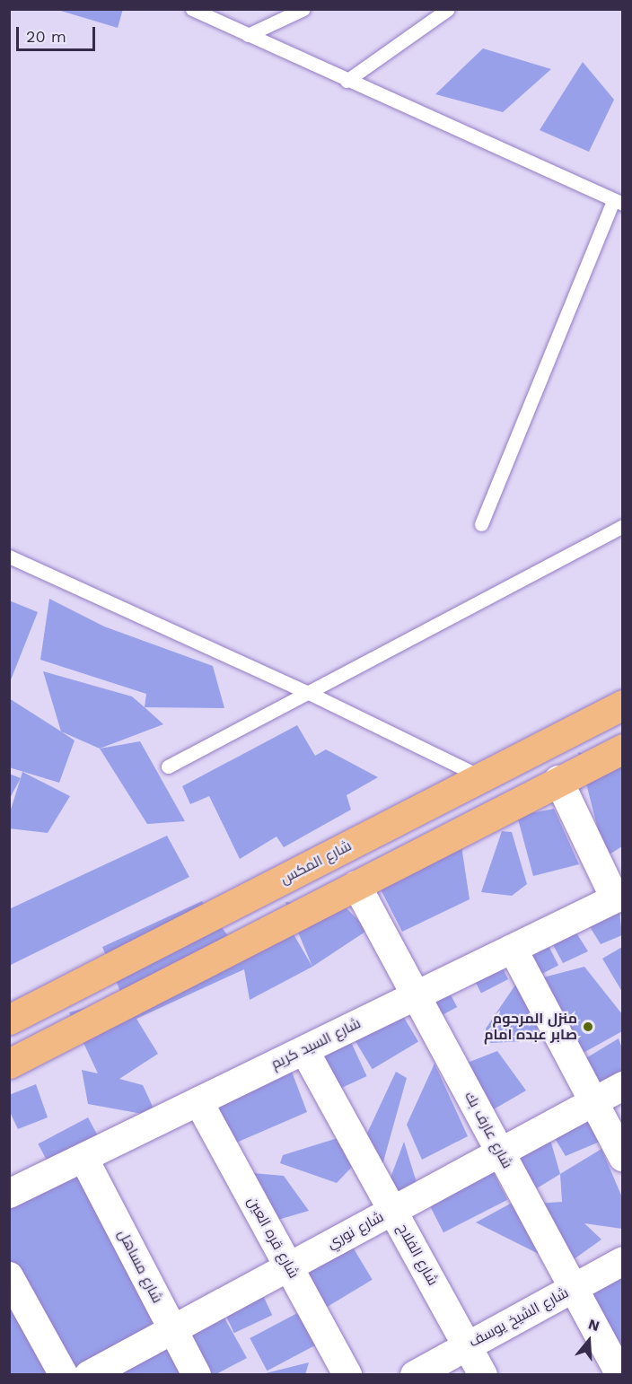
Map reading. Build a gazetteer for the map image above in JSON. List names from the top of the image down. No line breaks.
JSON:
{"streets":{"main road":["شارع المكس"],"street":["شارع السيد كريم","شارع عارف بك","شارع نوري","شارع قره العين","شارع الفلاح","شارع مساهل","شارع الشيخ يوسف"]},"crossings":[["شارع السيد كريم","شارع عارف بك"],["شارع السيد كريم","شارع قره العين"],["شارع السيد كريم","شارع الفلاح"],["شارع السيد كريم","شارع مساهل"],["شارع عارف بك","شارع نوري"],["شارع عارف بك","شارع الشيخ يوسف"],["شارع نوري","شارع قره العين"],["شارع نوري","شارع الفلاح"],["شارع نوري","شارع مساهل"],["شارع الفلاح","شارع الشيخ يوسف"]],"places":["منزل المرحوم صابر عبده امام"],"scale_bar":"20 m","north":"top"}
